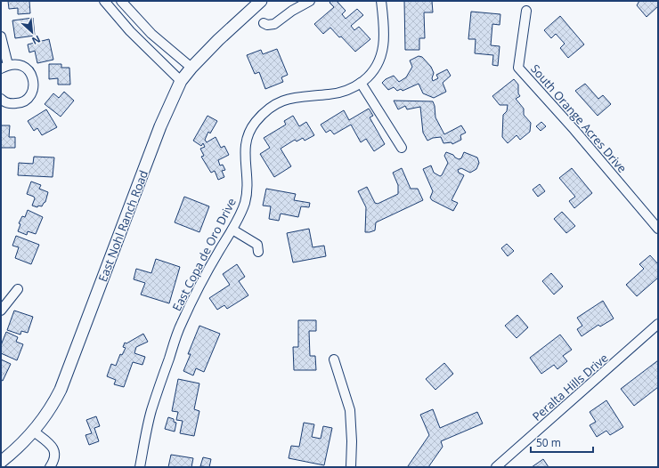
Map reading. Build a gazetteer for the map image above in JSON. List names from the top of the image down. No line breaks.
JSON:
{"streets":{"main road":["East Nohl Ranch Road"],"street":["South Orange Acres Drive","East Copa de Oro Drive","Peralta Hills Drive"]},"scale_bar":"50 m","north":"bottom right"}
